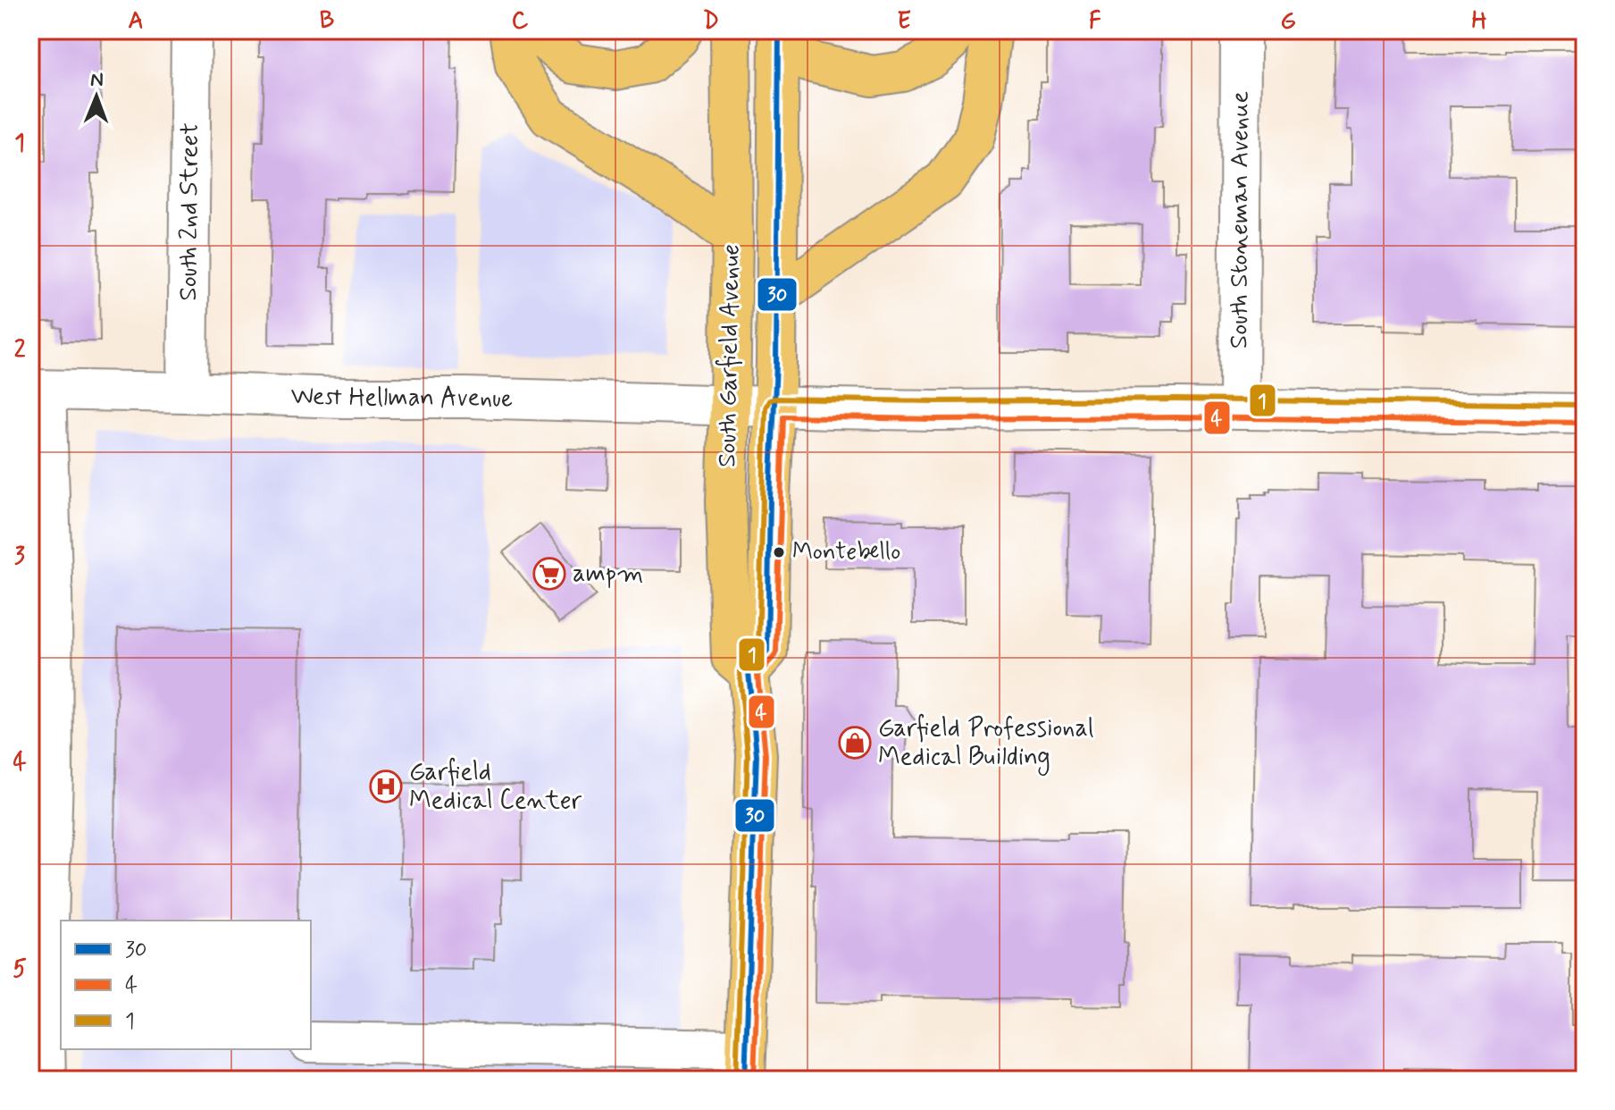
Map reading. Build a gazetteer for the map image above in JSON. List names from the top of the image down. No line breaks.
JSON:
{"streets":{"main road":["South Garfield Avenue"],"street":["South 2nd Street","South Stoneman Avenue","West Hellman Avenue"]},"crossings":[["South 2nd Street","West Hellman Avenue"],["South Stoneman Avenue","West Hellman Avenue"],["South Garfield Avenue","West Hellman Avenue"]],"places":{"other":["Montebello"],"supermarket":["ampm"],"shop":["Garfield Professional Medical Building"],"hospital":["Garfield Medical Center"]},"lines":["transit line 30","transit line 1","transit line 4"],"legend":["30","4","1"],"north":"top","grid":{"columns":["A","B","C","D","E","F","G","H"],"rows":["1","2","3","4","5"]}}
